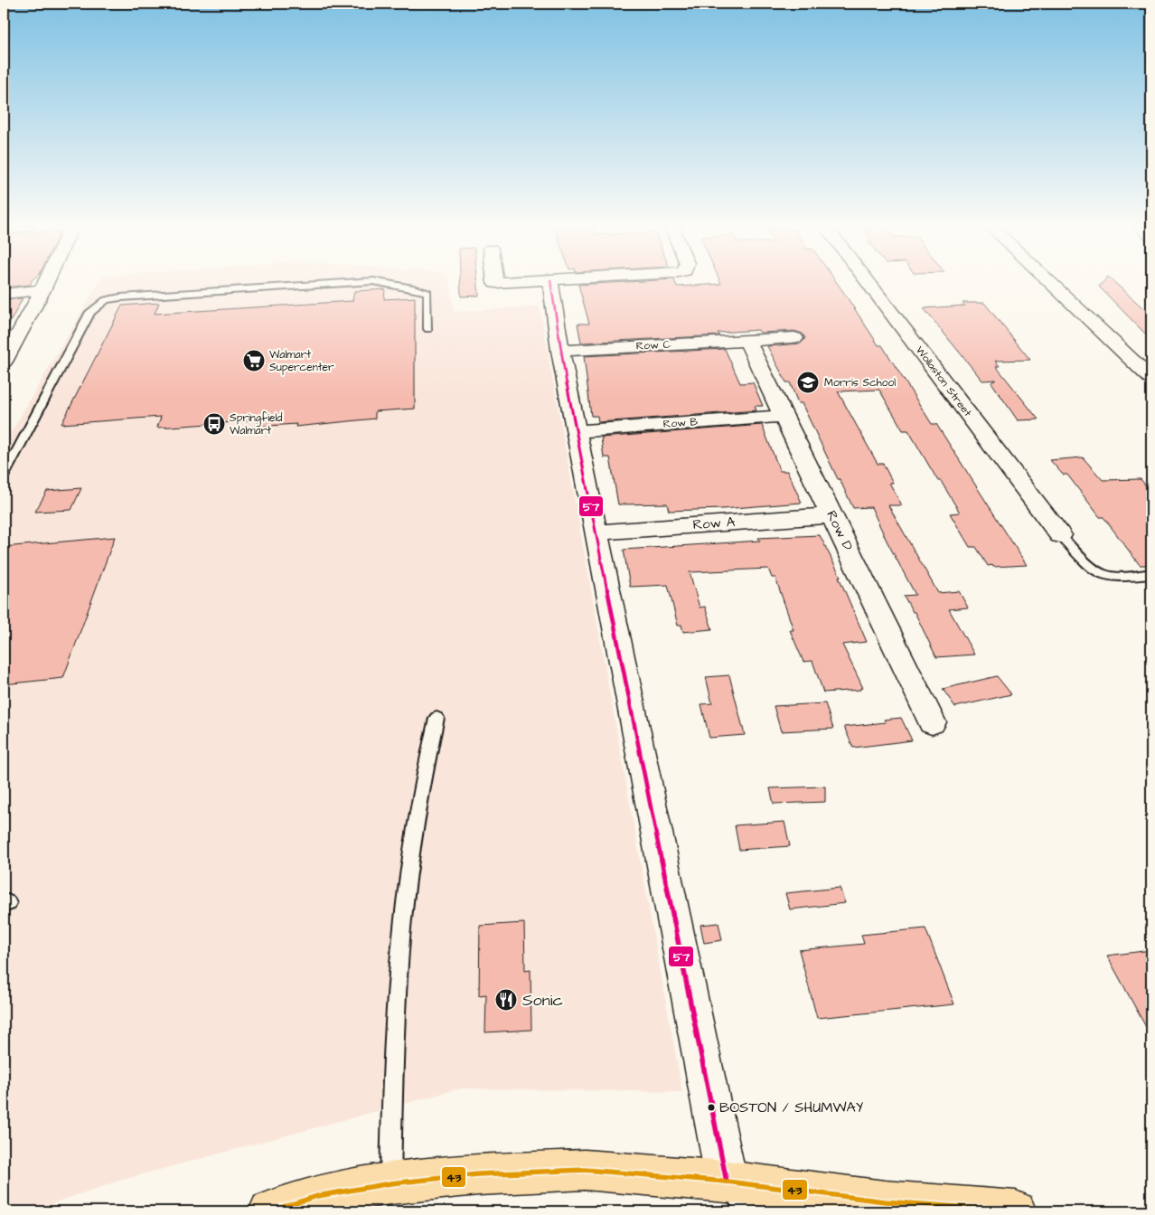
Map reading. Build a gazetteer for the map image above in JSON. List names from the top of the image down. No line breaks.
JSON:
{"streets":{"street":["Row C","Wollaston Street","Row B","Row A","Row D"]},"crossings":[["Row C","Row D"],["Row B","Row D"],["Row A","Row D"]],"places":{"supermarket":["Walmart Supercenter"],"school or university":["Morris School"],"bus stop":["Springfield Walmart"],"restaurant":["Sonic"],"other":["BOSTON / SHUMWAY"]},"lines":["transit line 57","transit line 43"]}
